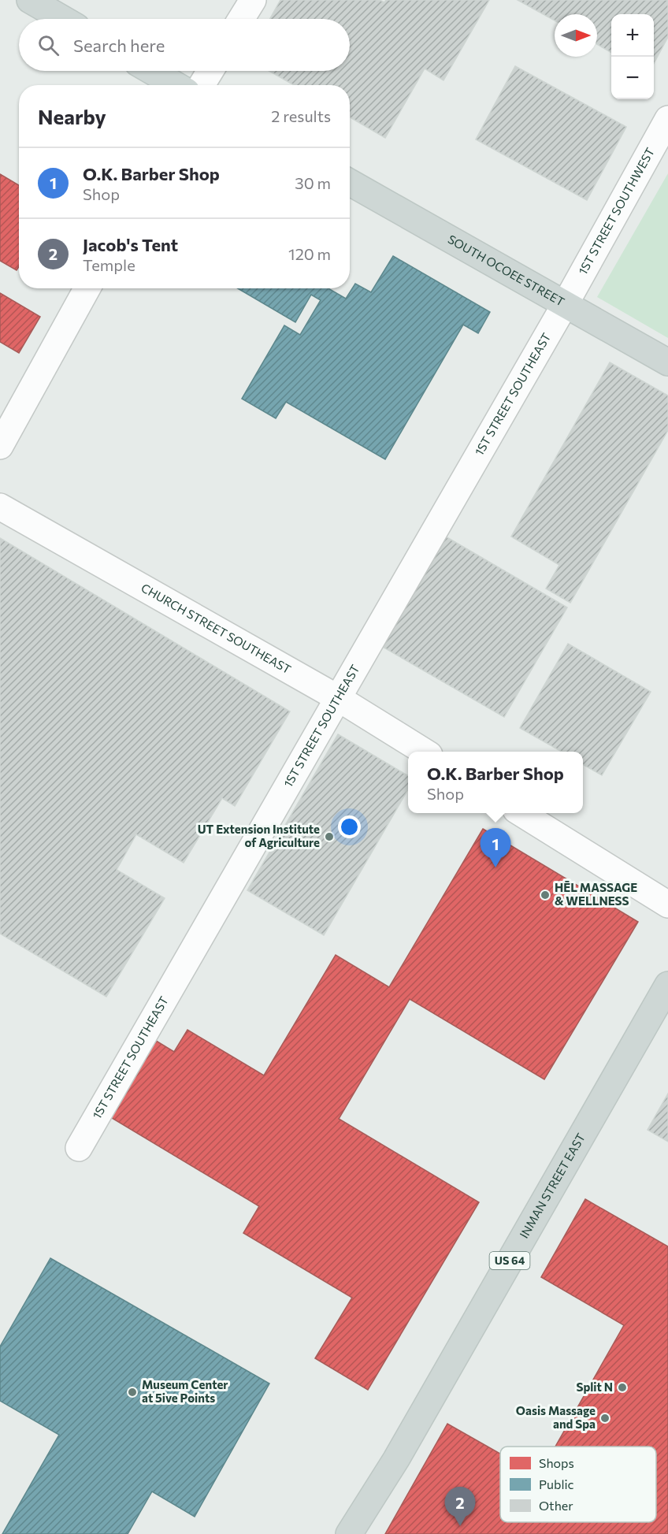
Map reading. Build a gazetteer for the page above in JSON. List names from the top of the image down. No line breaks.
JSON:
{"streets":{"main road":["SOUTH OCOEE STREET","INMAN STREET EAST","US 64"],"street":["1ST STREET SOUTHWEST","1ST STREET SOUTHEAST","CHURCH STREET SOUTHEAST"]},"crossings":[["1ST STREET SOUTHWEST","SOUTH OCOEE STREET"],["1ST STREET SOUTHWEST","1ST STREET SOUTHEAST"],["SOUTH OCOEE STREET","1ST STREET SOUTHEAST"],["1ST STREET SOUTHEAST","CHURCH STREET SOUTHEAST"]],"places":["UT Extension Institute of Agriculture","HĒL MASSAGE & WELLNESS","Split N","Museum Center at 5ive Points","Oasis Massage and Spa"],"legend":["Shops","Public","Other"],"north":"right","page":{"map_buttons":["+","−"],"search":"Search here","heading":["Nearby","2 results"],"list":[{"mark":"1","name":"O.K. Barber Shop","note":"Shop","value":"30 m"},{"mark":"2","name":"Jacob's Tent","note":"Temple","value":"120 m"}],"popup":["O.K. Barber Shop","Shop"],"pins":["1","2"]}}
